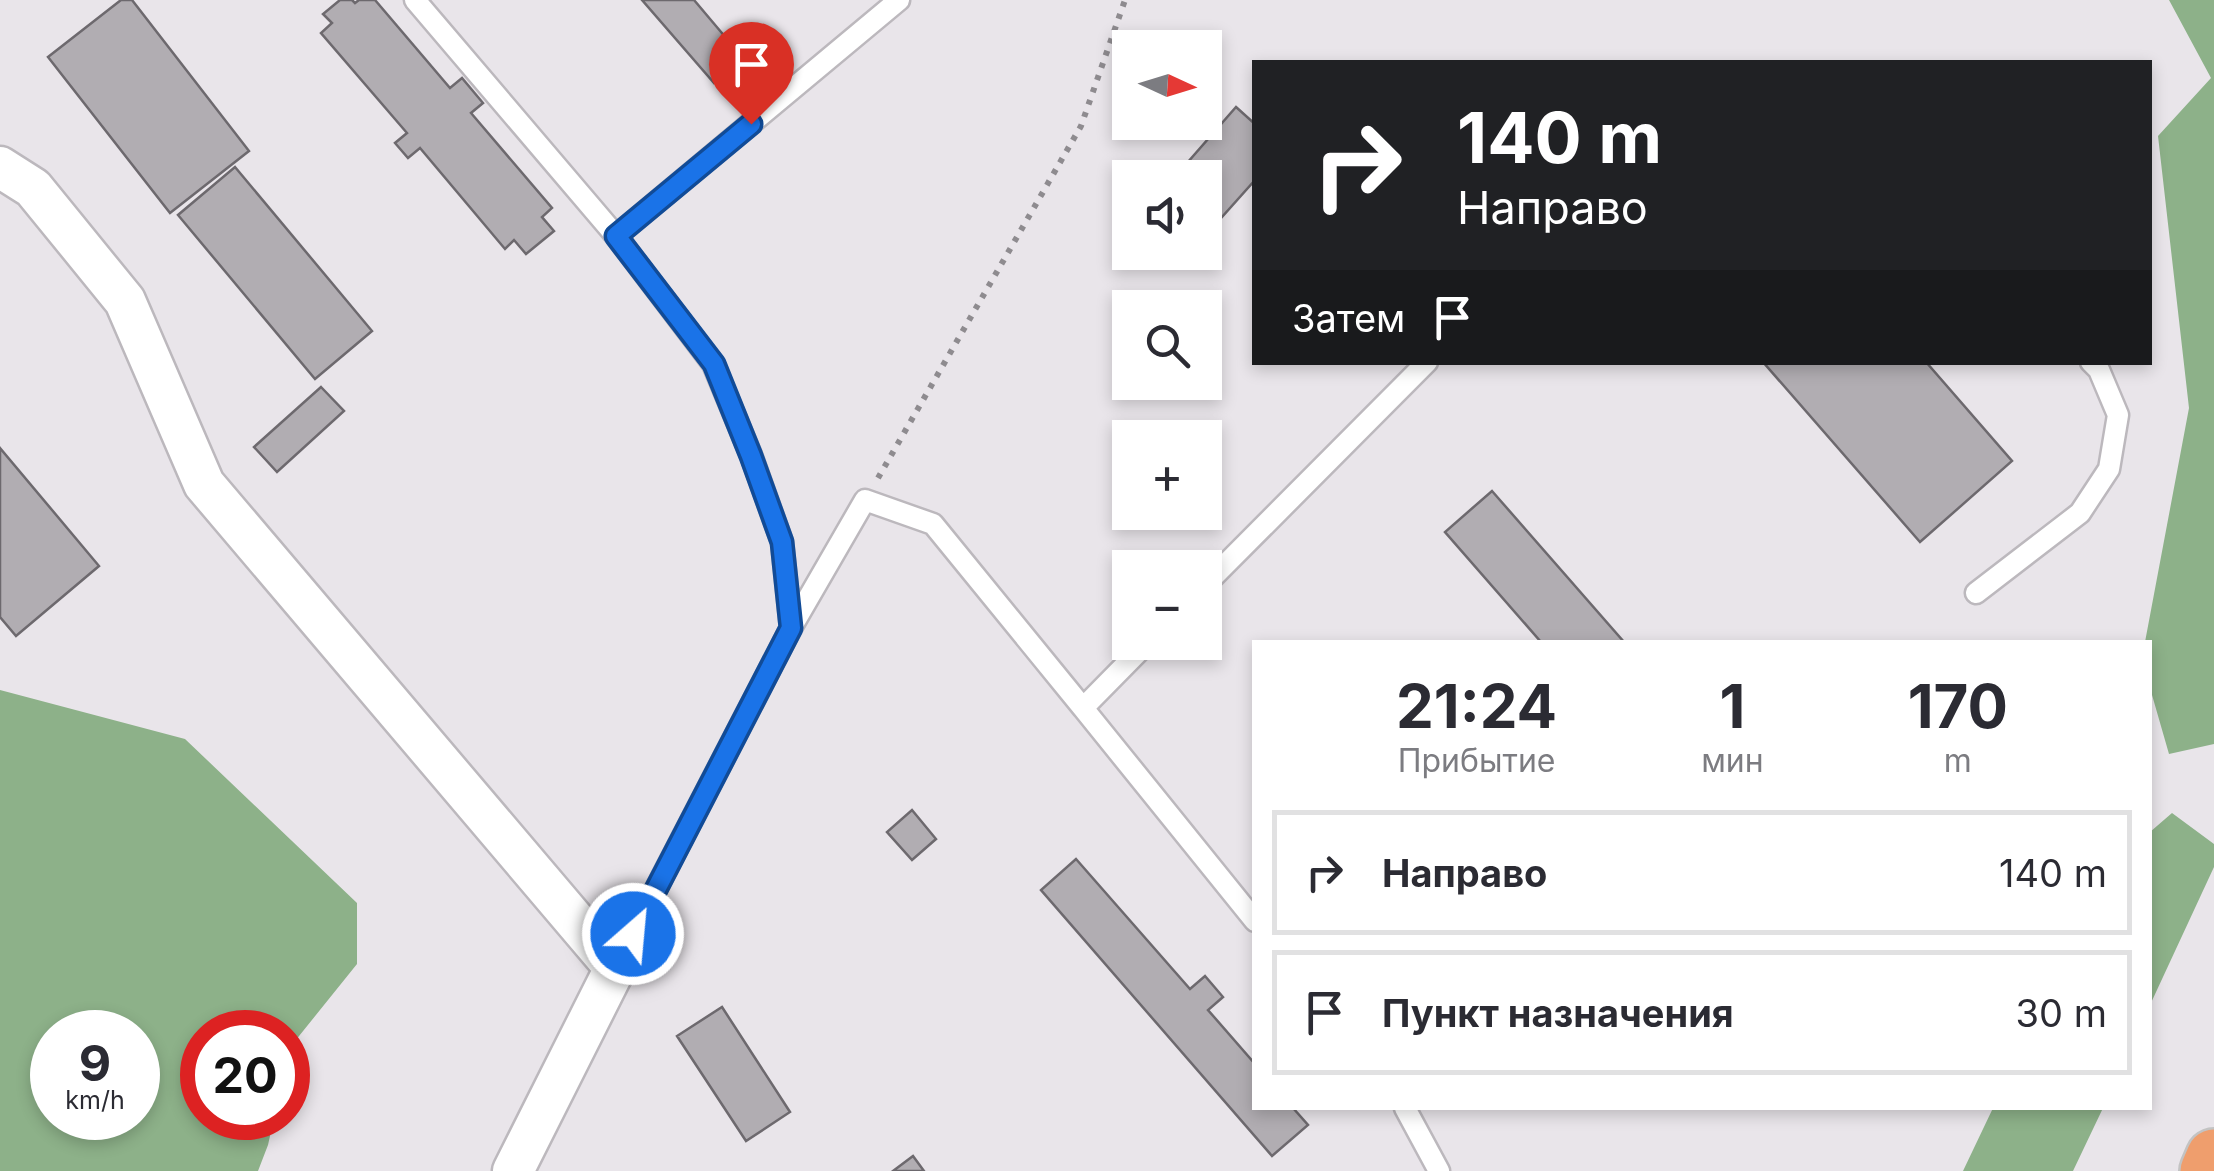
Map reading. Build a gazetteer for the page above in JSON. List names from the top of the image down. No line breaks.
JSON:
{"north":"right","page":{"map_buttons":["+","−"],"turn":["140 m","Направо"],"then":"Затем","eta":["21:24","Прибытие","1","мин","170","m"],"list":[{"name":"Направо","value":"140 m"},{"name":"Пункт назначения","value":"30 m"}],"speed":"9 km/h","limit":"20"}}
